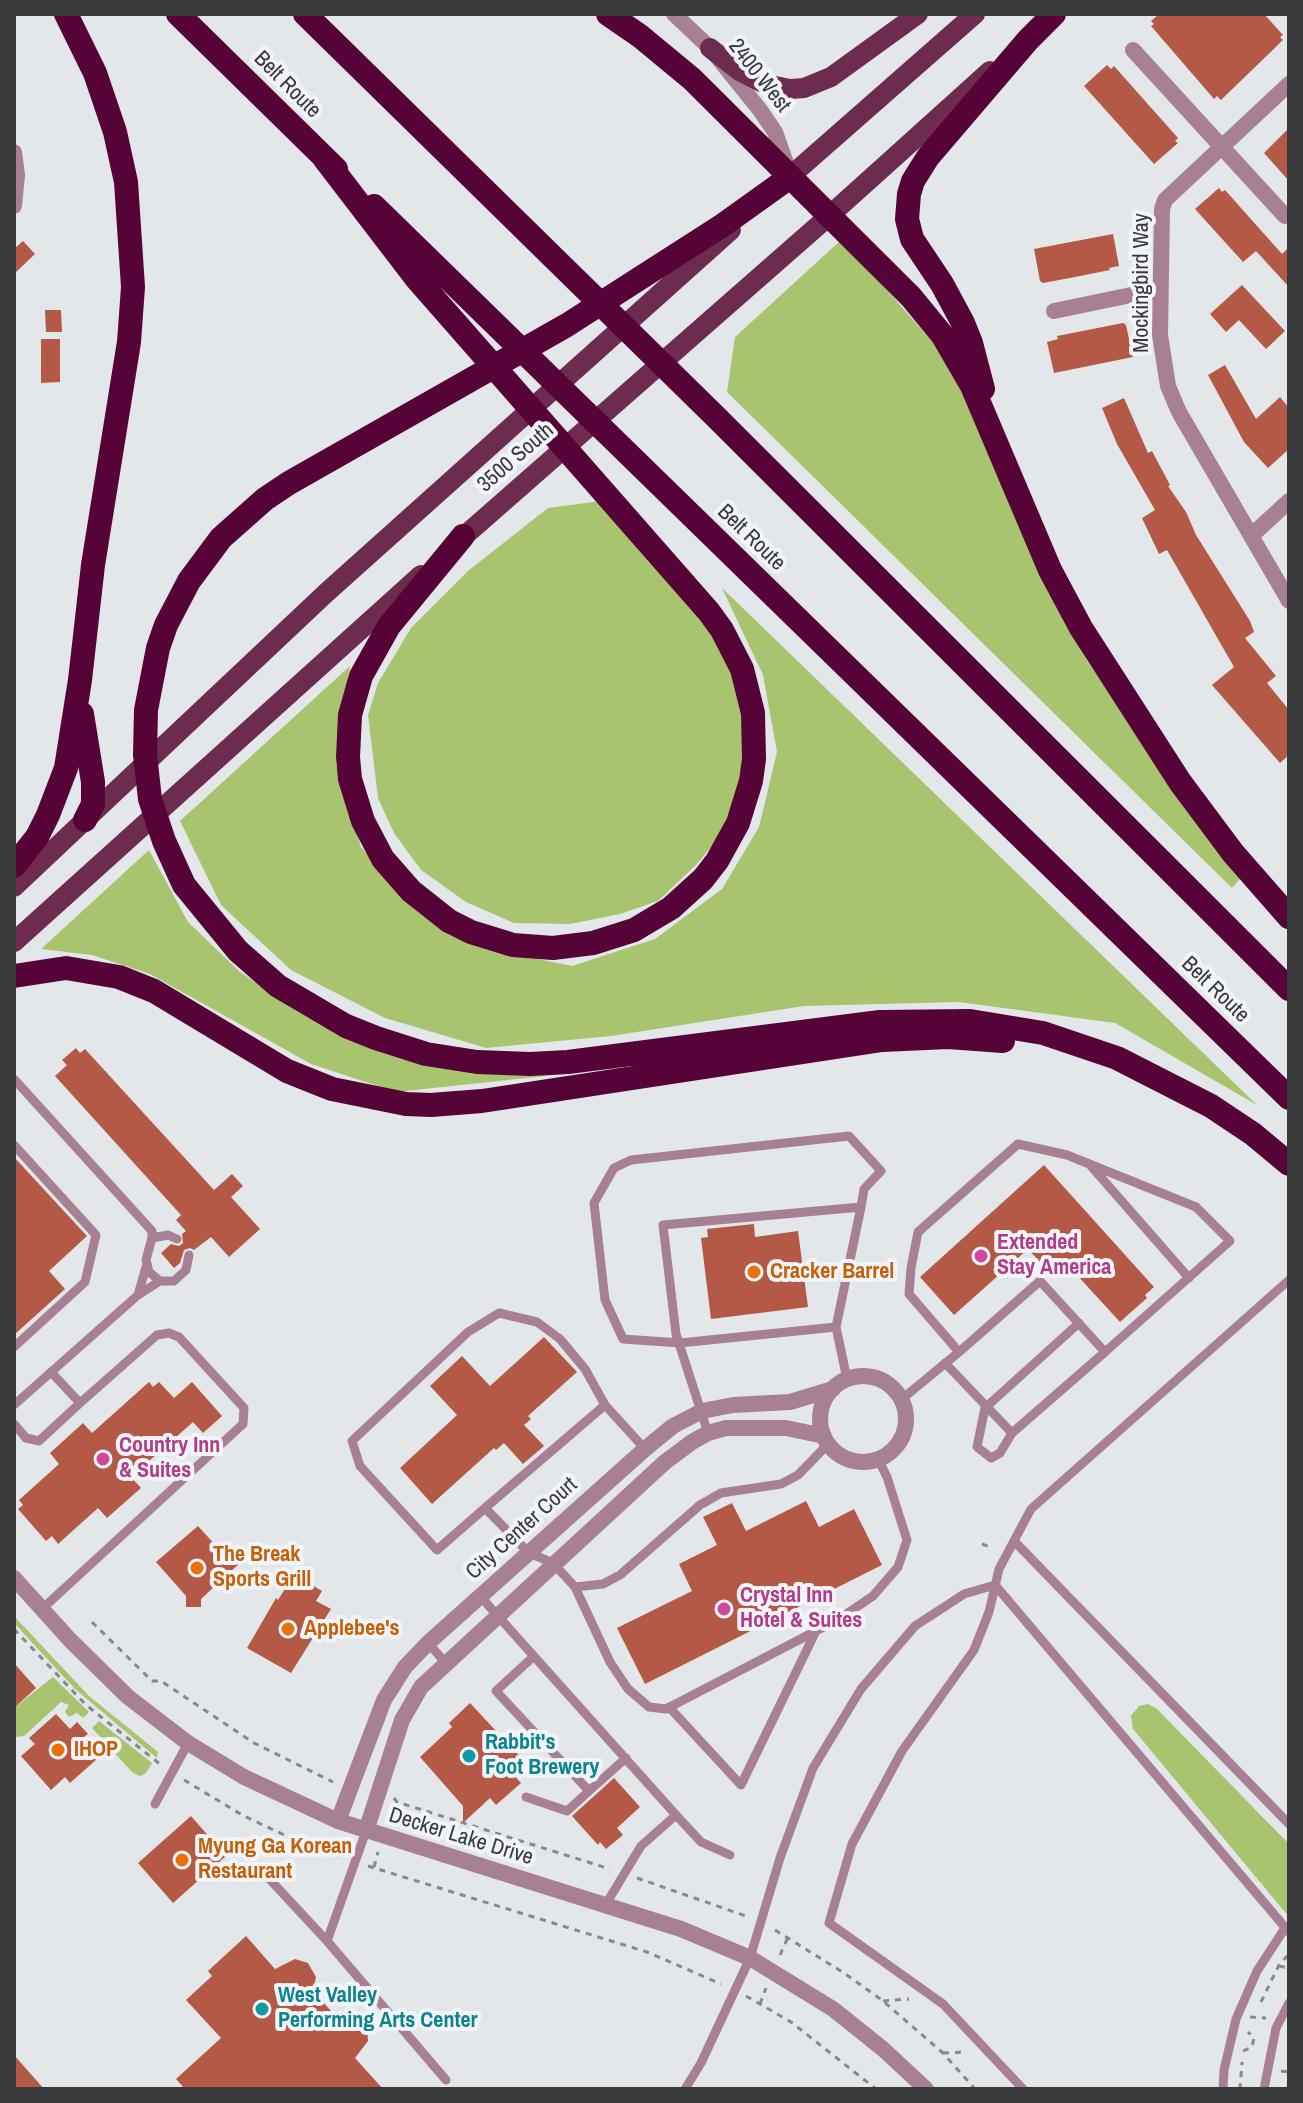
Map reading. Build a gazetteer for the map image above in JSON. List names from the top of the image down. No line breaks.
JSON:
{"streets":{"highway":["Belt Route"],"main road":["3500 South"],"street":["2400 West","Mockingbird Way","City Center Court","Decker Lake Drive"]},"crossings":[["2400 West","3500 South"],["City Center Court","Decker Lake Drive"]],"places":["Extended Stay America","Cracker Barrel","Country Inn & Suites","The Break Sports Grill","Crystal Inn Hotel & Suites","Applebee's","IHOP","Rabbit's Foot Brewery","Myung Ga Korean Restaurant","West Valley Performing Arts Center"]}
